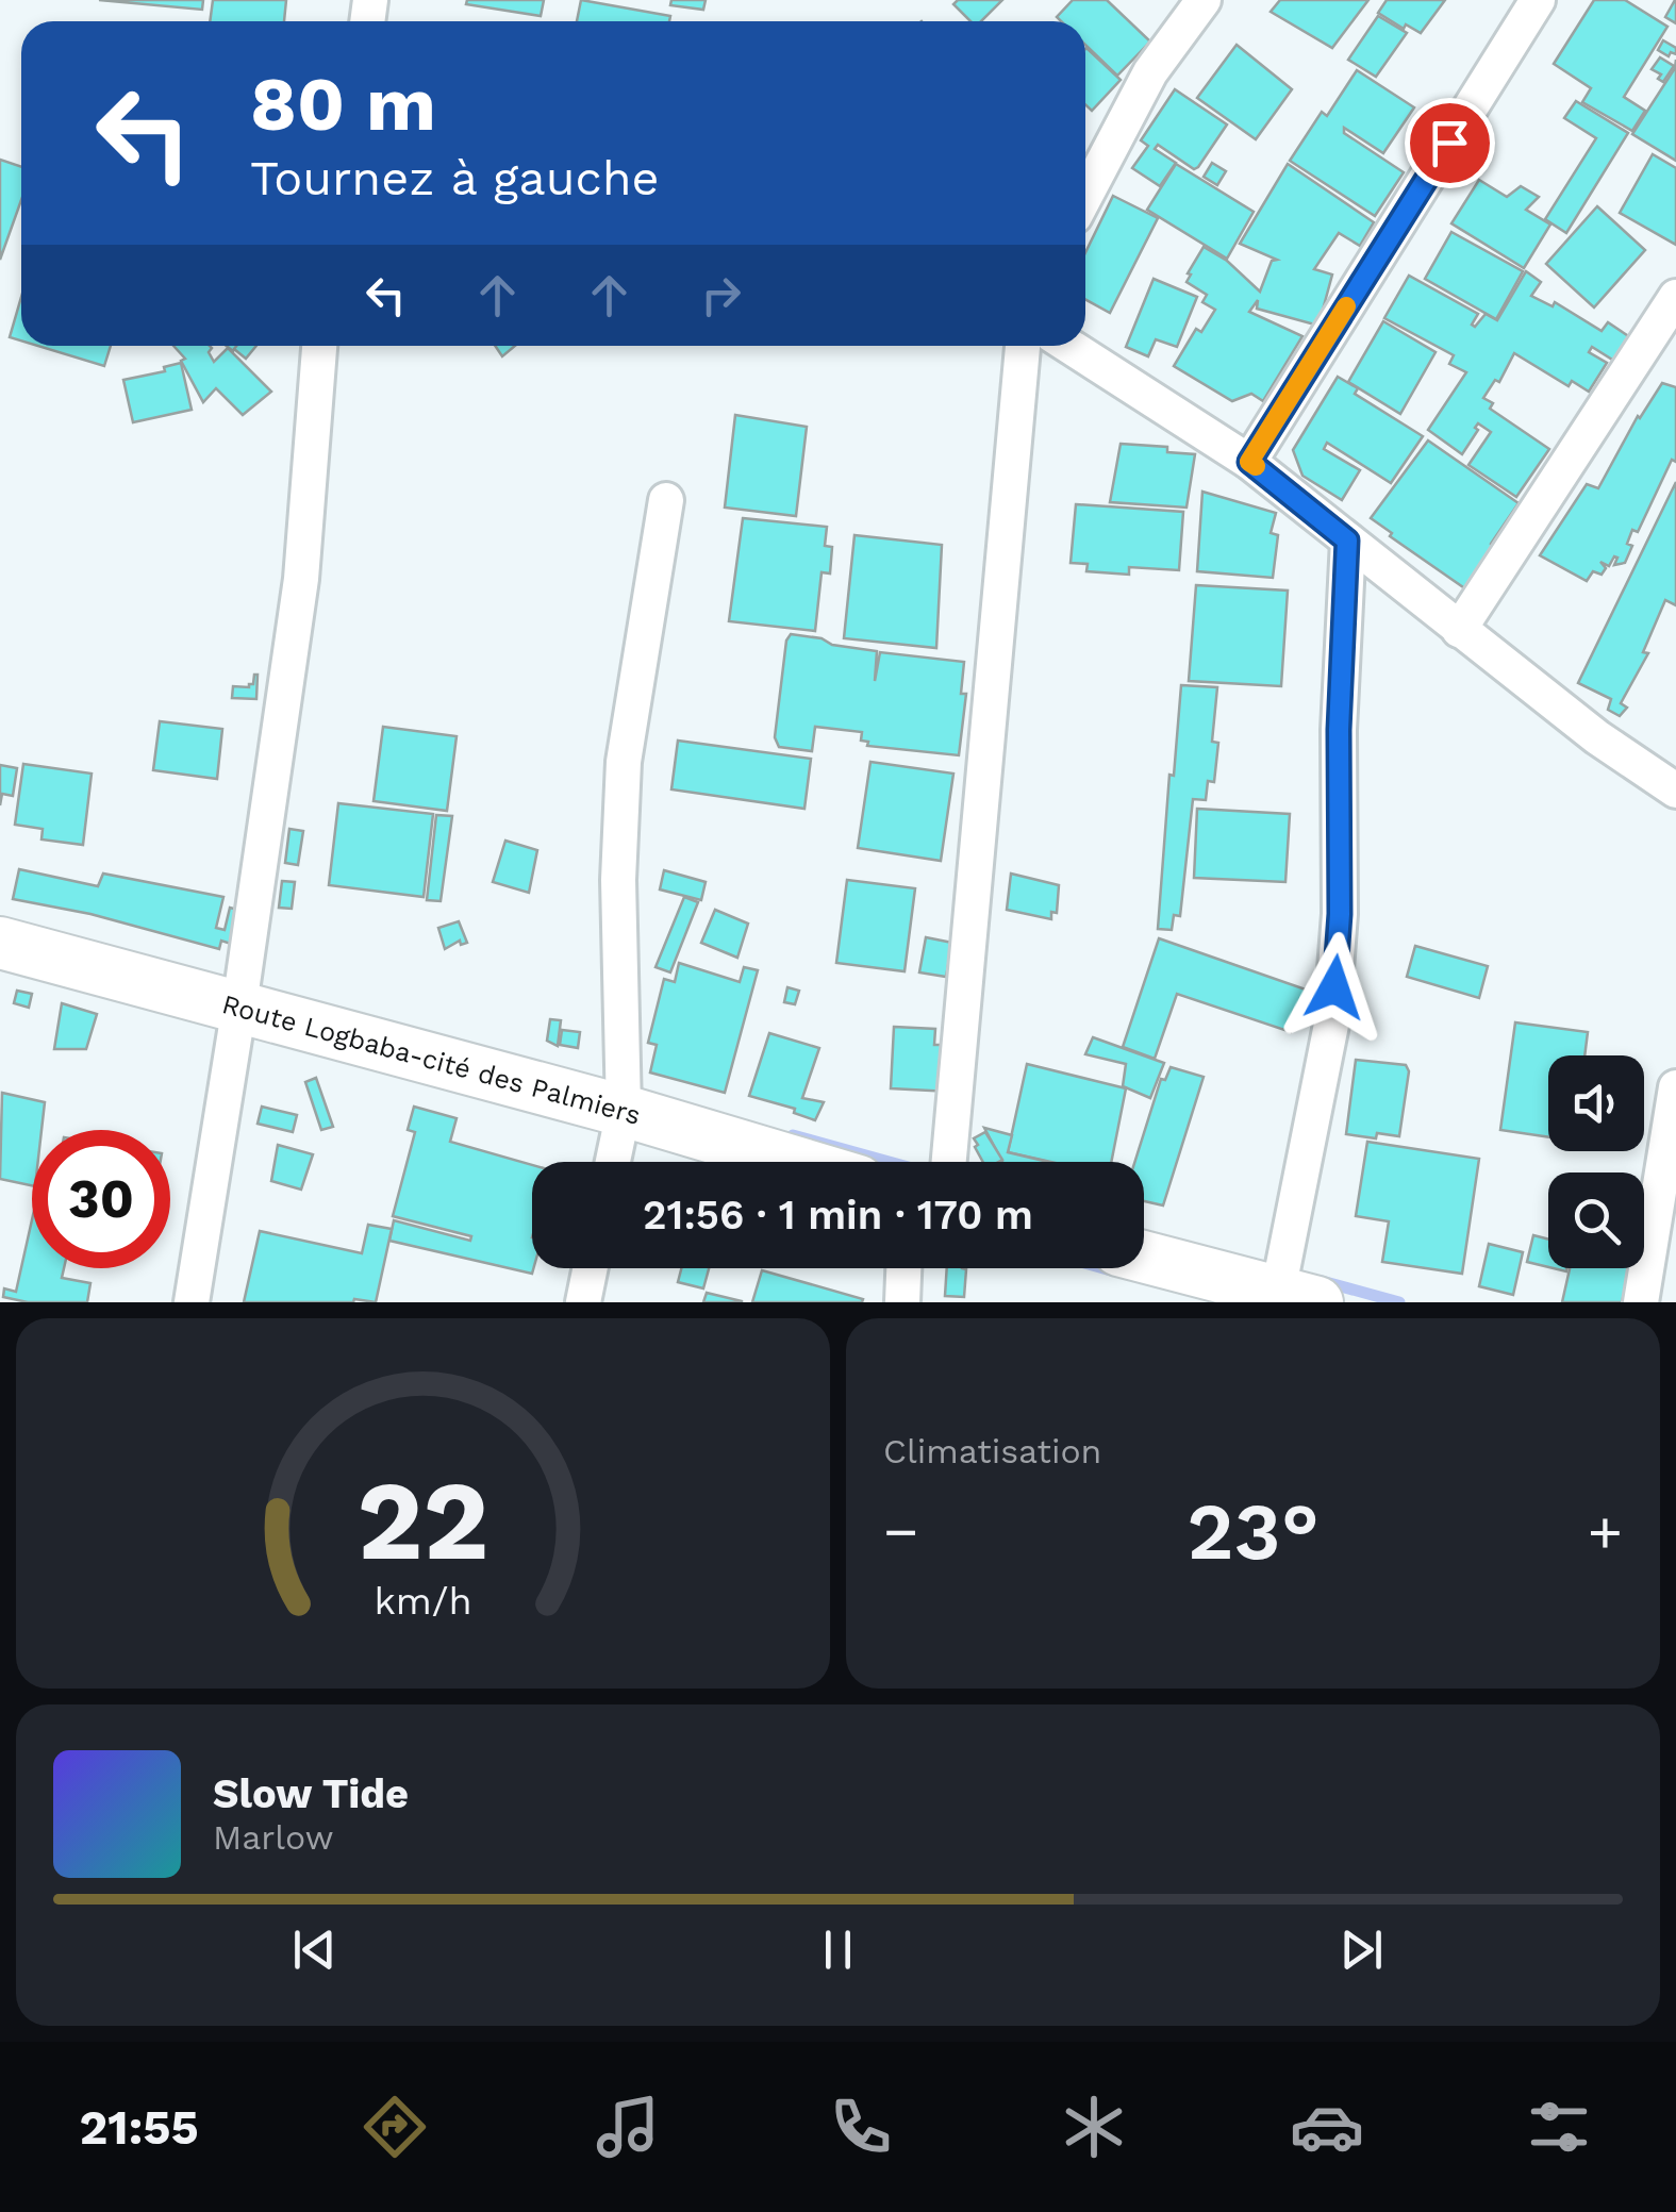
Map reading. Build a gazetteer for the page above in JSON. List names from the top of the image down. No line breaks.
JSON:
{"streets":{"main road":["Route Logbaba-cité des Palmiers"]},"page":{"turn":["80 m","Tournez à gauche"],"limit":"30","trip":"21:56 · 1 min · 170 m","tile":"Climatisation","heat":["−","23°","+"],"song":["Slow Tide","Marlow"],"tabs":"21:55","gauge":["22","km/h"]}}
